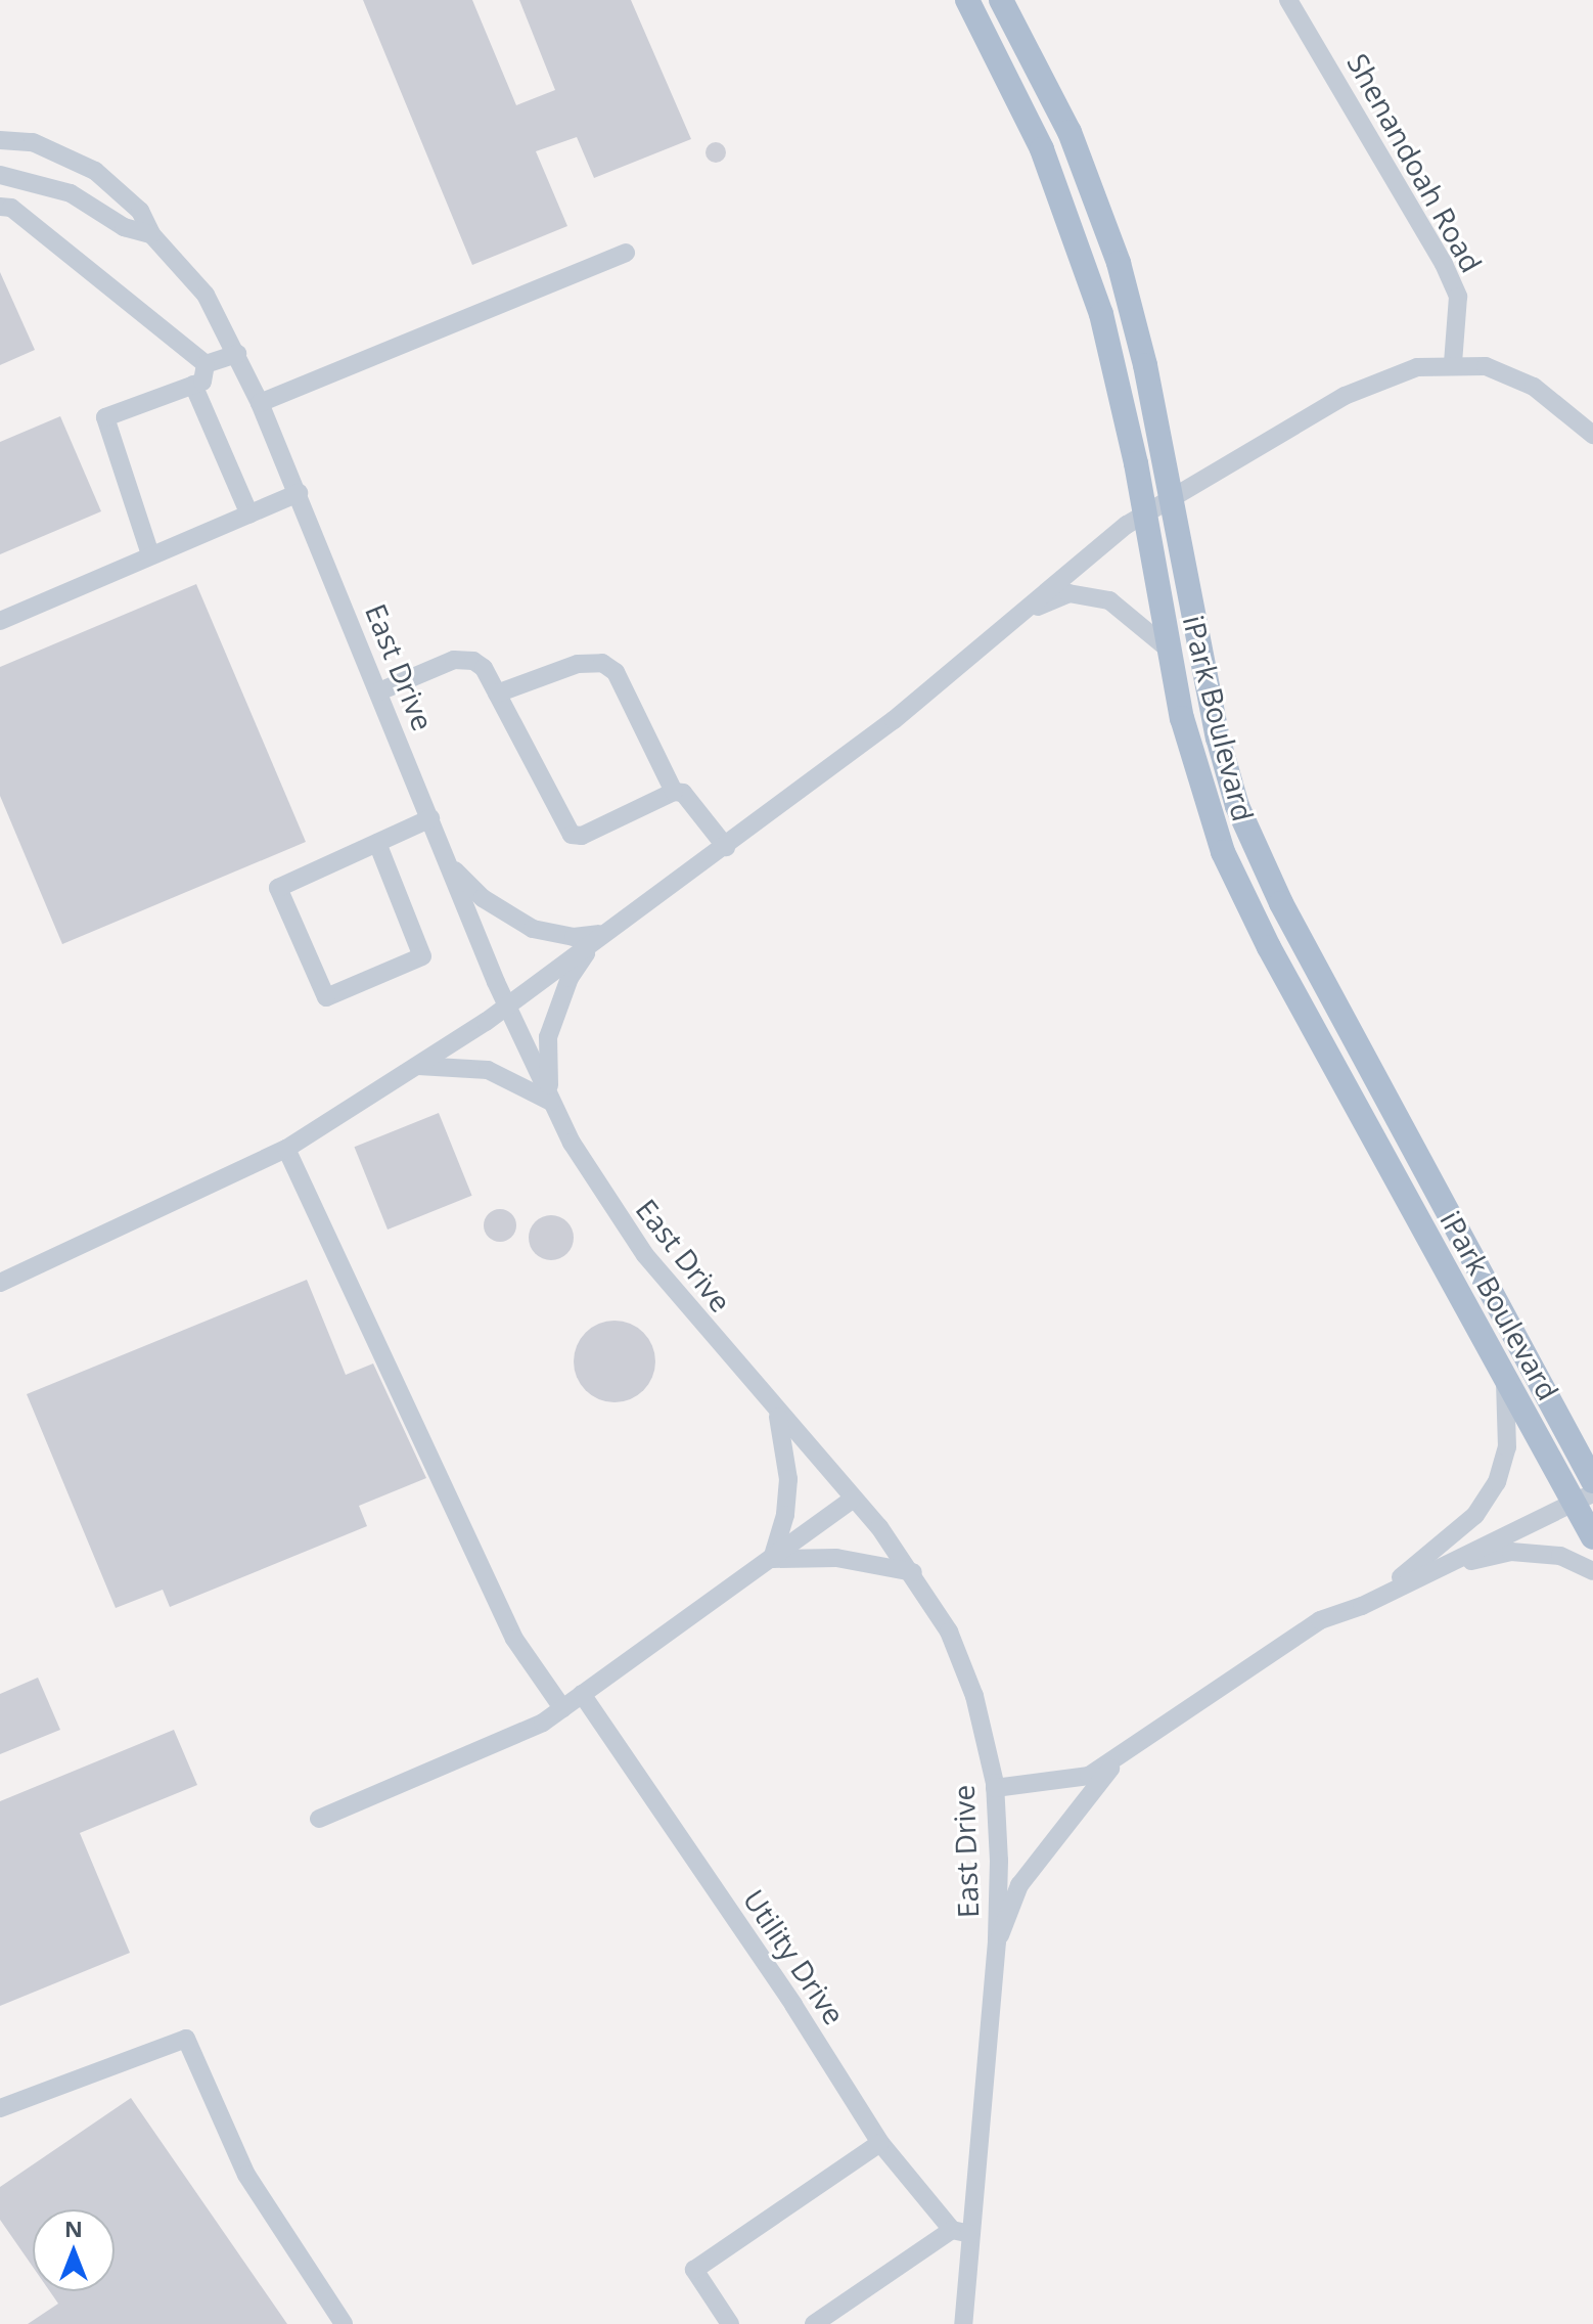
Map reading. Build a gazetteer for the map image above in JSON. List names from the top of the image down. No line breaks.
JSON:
{"streets":{"main road":["iPark Boulevard"],"street":["Shenandoah Road","East Drive","Utility Drive"]},"north":"top"}
